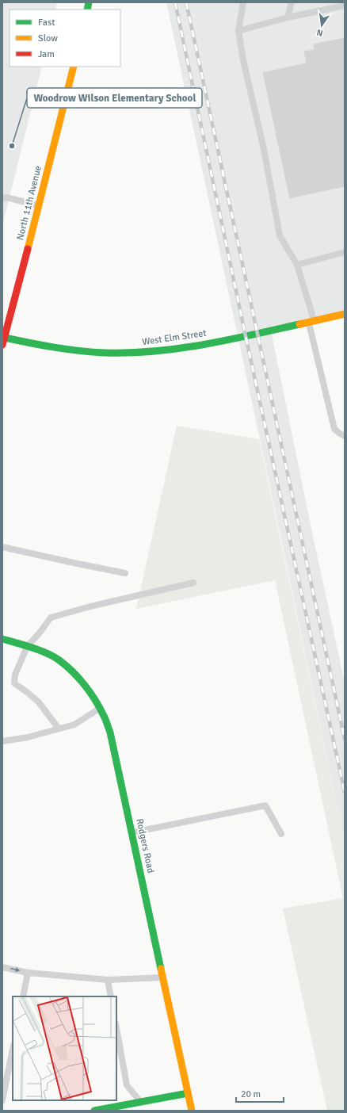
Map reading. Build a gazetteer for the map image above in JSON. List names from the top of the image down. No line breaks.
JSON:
{"streets":{"street":["North 11th Avenue","West Elm Street","Rodgers Road"]},"crossings":[["North 11th Avenue","West Elm Street"]],"places":["Woodrow Wilson Elementary School"],"legend":["Fast","Slow","Jam"],"scale_bar":"20 m","north":"bottom"}
